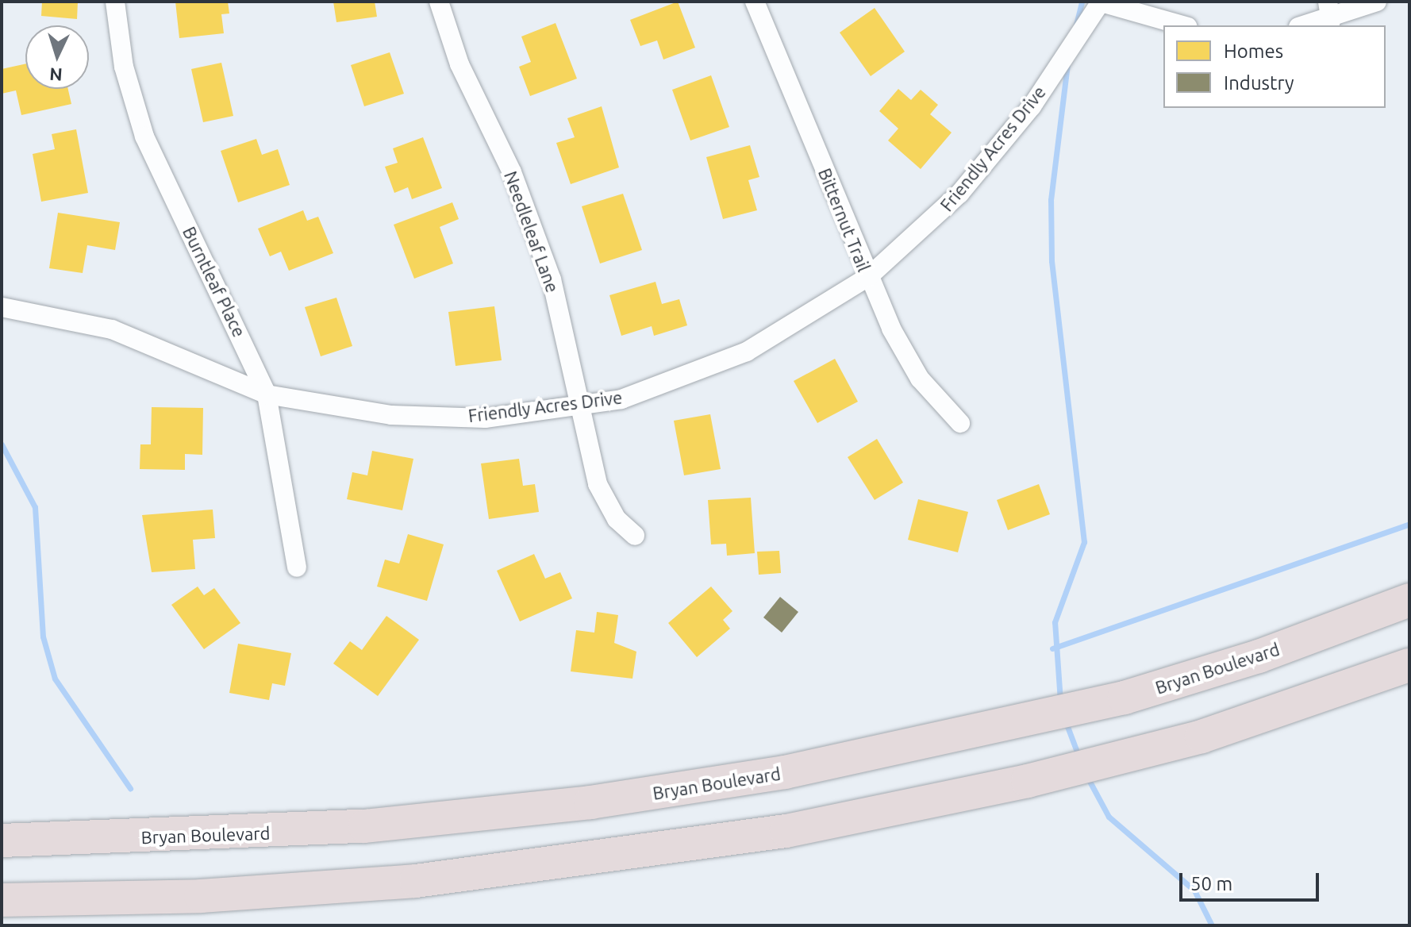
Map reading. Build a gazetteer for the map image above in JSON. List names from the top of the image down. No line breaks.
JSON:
{"streets":{"highway":["Bryan Boulevard"],"street":["Friendly Acres Drive","Bitternut Trail","Needleleaf Lane","Burntleaf Place"]},"crossings":[["Friendly Acres Drive","Bitternut Trail"],["Friendly Acres Drive","Needleleaf Lane"],["Friendly Acres Drive","Burntleaf Place"]],"legend":["Homes","Industry"],"scale_bar":"50 m","north":"bottom"}
